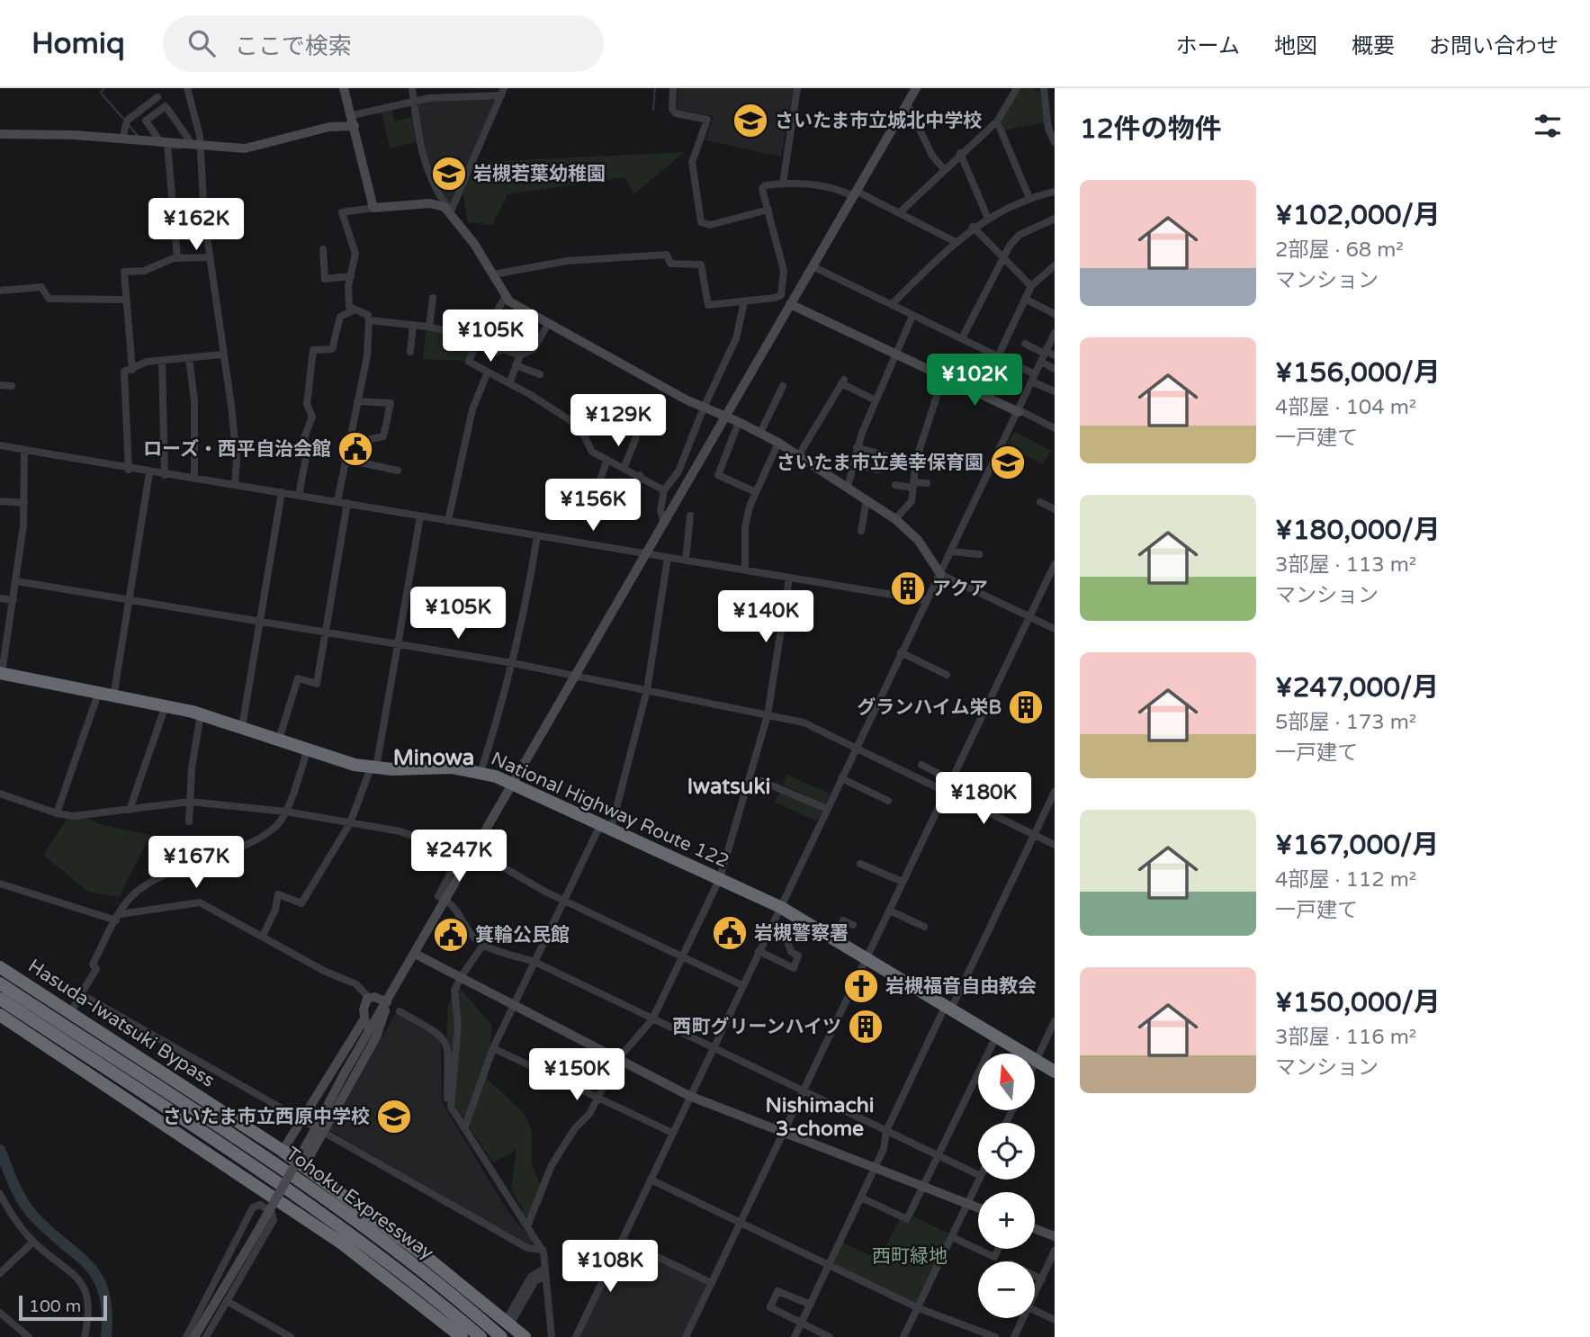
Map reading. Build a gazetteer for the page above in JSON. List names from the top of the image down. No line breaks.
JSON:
{"streets":{"highway":["National Highway Route 122","Hasuda-Iwatsuki Bypass","Tohoku Expressway"]},"districts":["Minowa","Iwatsuki","Nishimachi 3-chome"],"parks":["西町緑地"],"places":{"school or university":["さいたま市立城北中学校","岩槻若葉幼稚園","さいたま市立美幸保育園","さいたま市立西原中学校"],"public building":["ローズ・西平自治会館","岩槻警察署","箕輪公民館"],"building":["アクア","グランハイム栄B","西町グリーンハイツ"],"church":["岩槻福音自由教会"]},"scale_bar":"100 m","north":"top","page":{"header":"Homiq","search":"ここで検索","nav":["ホーム","地図","概要","お問い合わせ"],"heading":"12件の物件","list":[{"name":"¥102,000/月","note":"2部屋 · 68 m² · マンション"},{"name":"¥156,000/月","note":"4部屋 · 104 m² · 一戸建て"},{"name":"¥180,000/月","note":"3部屋 · 113 m² · マンション"},{"name":"¥247,000/月","note":"5部屋 · 173 m² · 一戸建て"},{"name":"¥167,000/月","note":"4部屋 · 112 m² · 一戸建て"},{"name":"¥150,000/月","note":"3部屋 · 116 m² · マンション"}],"price":["¥162K","¥105K","¥102K","¥129K","¥156K","¥105K","¥140K","¥180K","¥247K","¥167K","¥150K","¥108K"],"map_buttons":["+","−"],"scale":"100 m"}}
